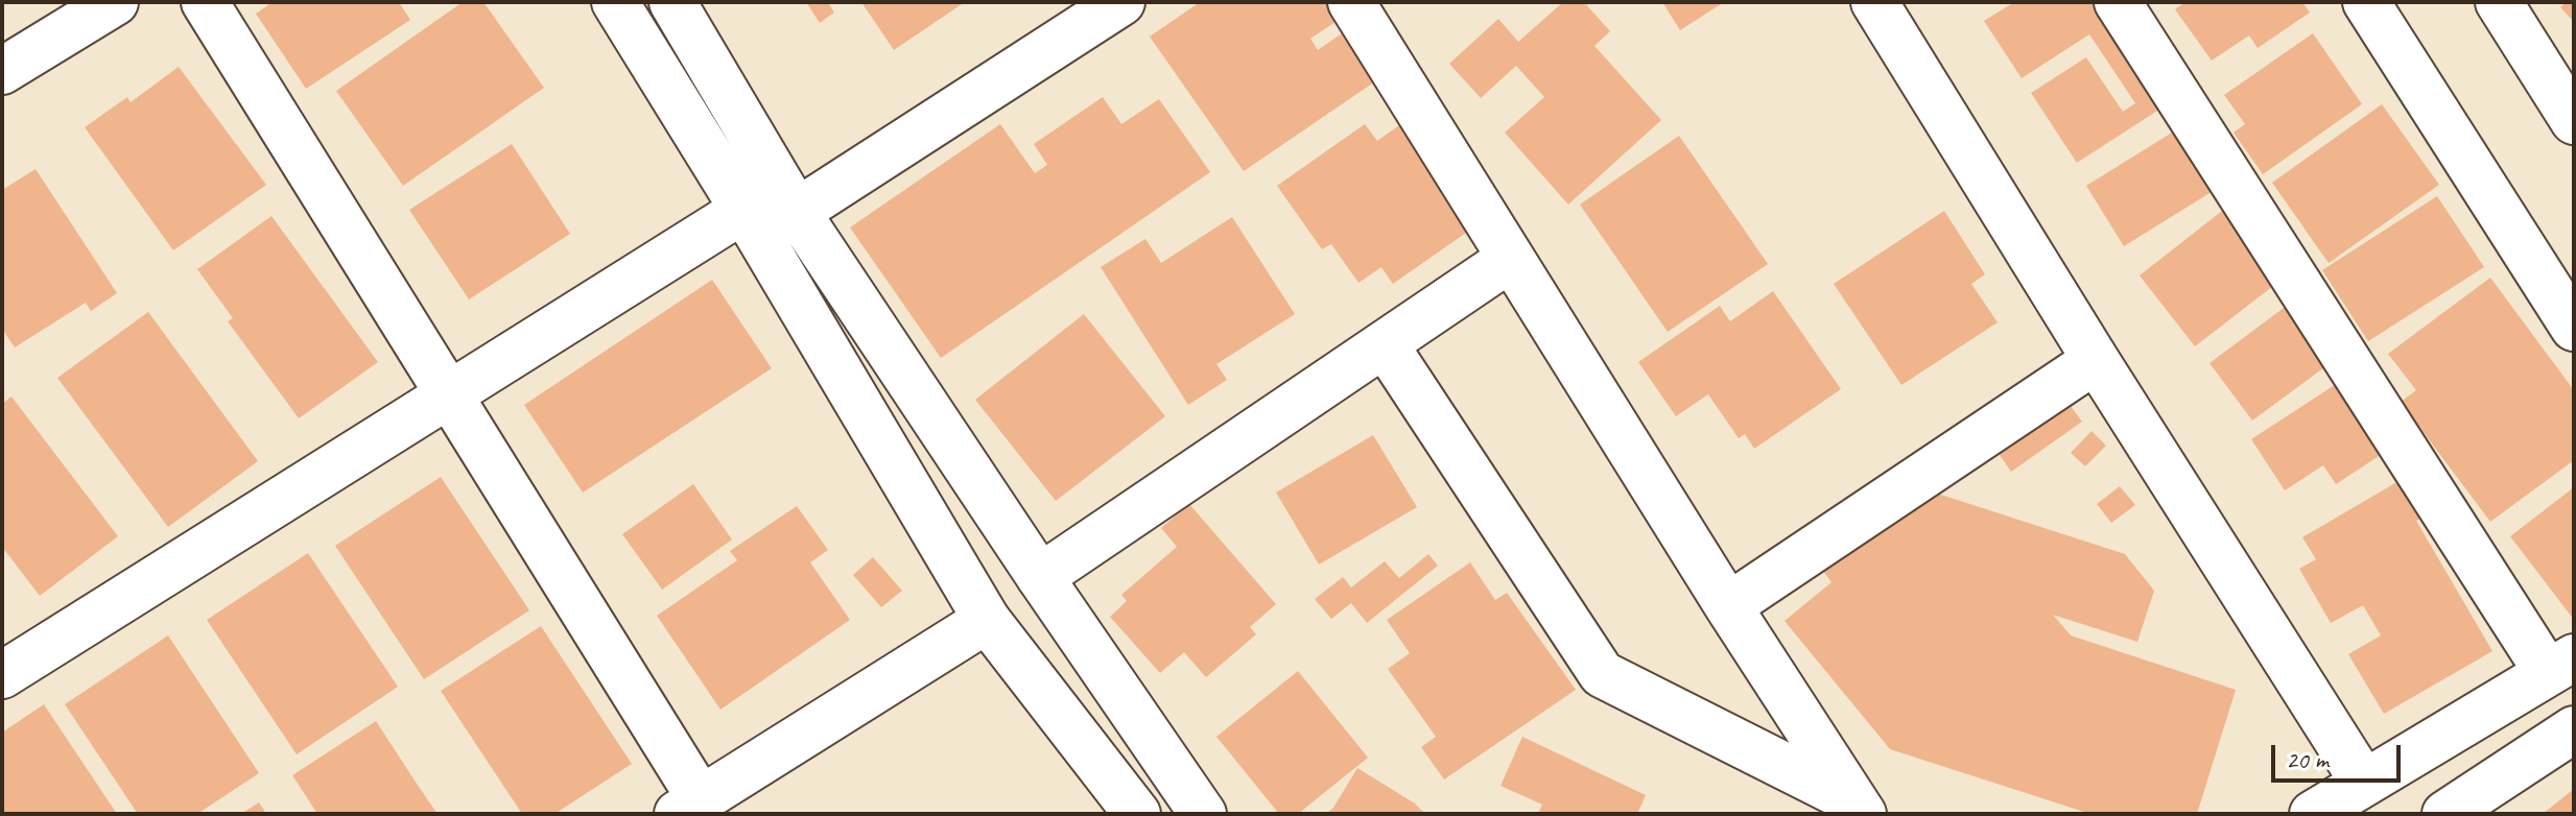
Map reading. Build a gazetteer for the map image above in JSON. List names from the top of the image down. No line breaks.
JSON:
{"scale_bar":"20 m"}
